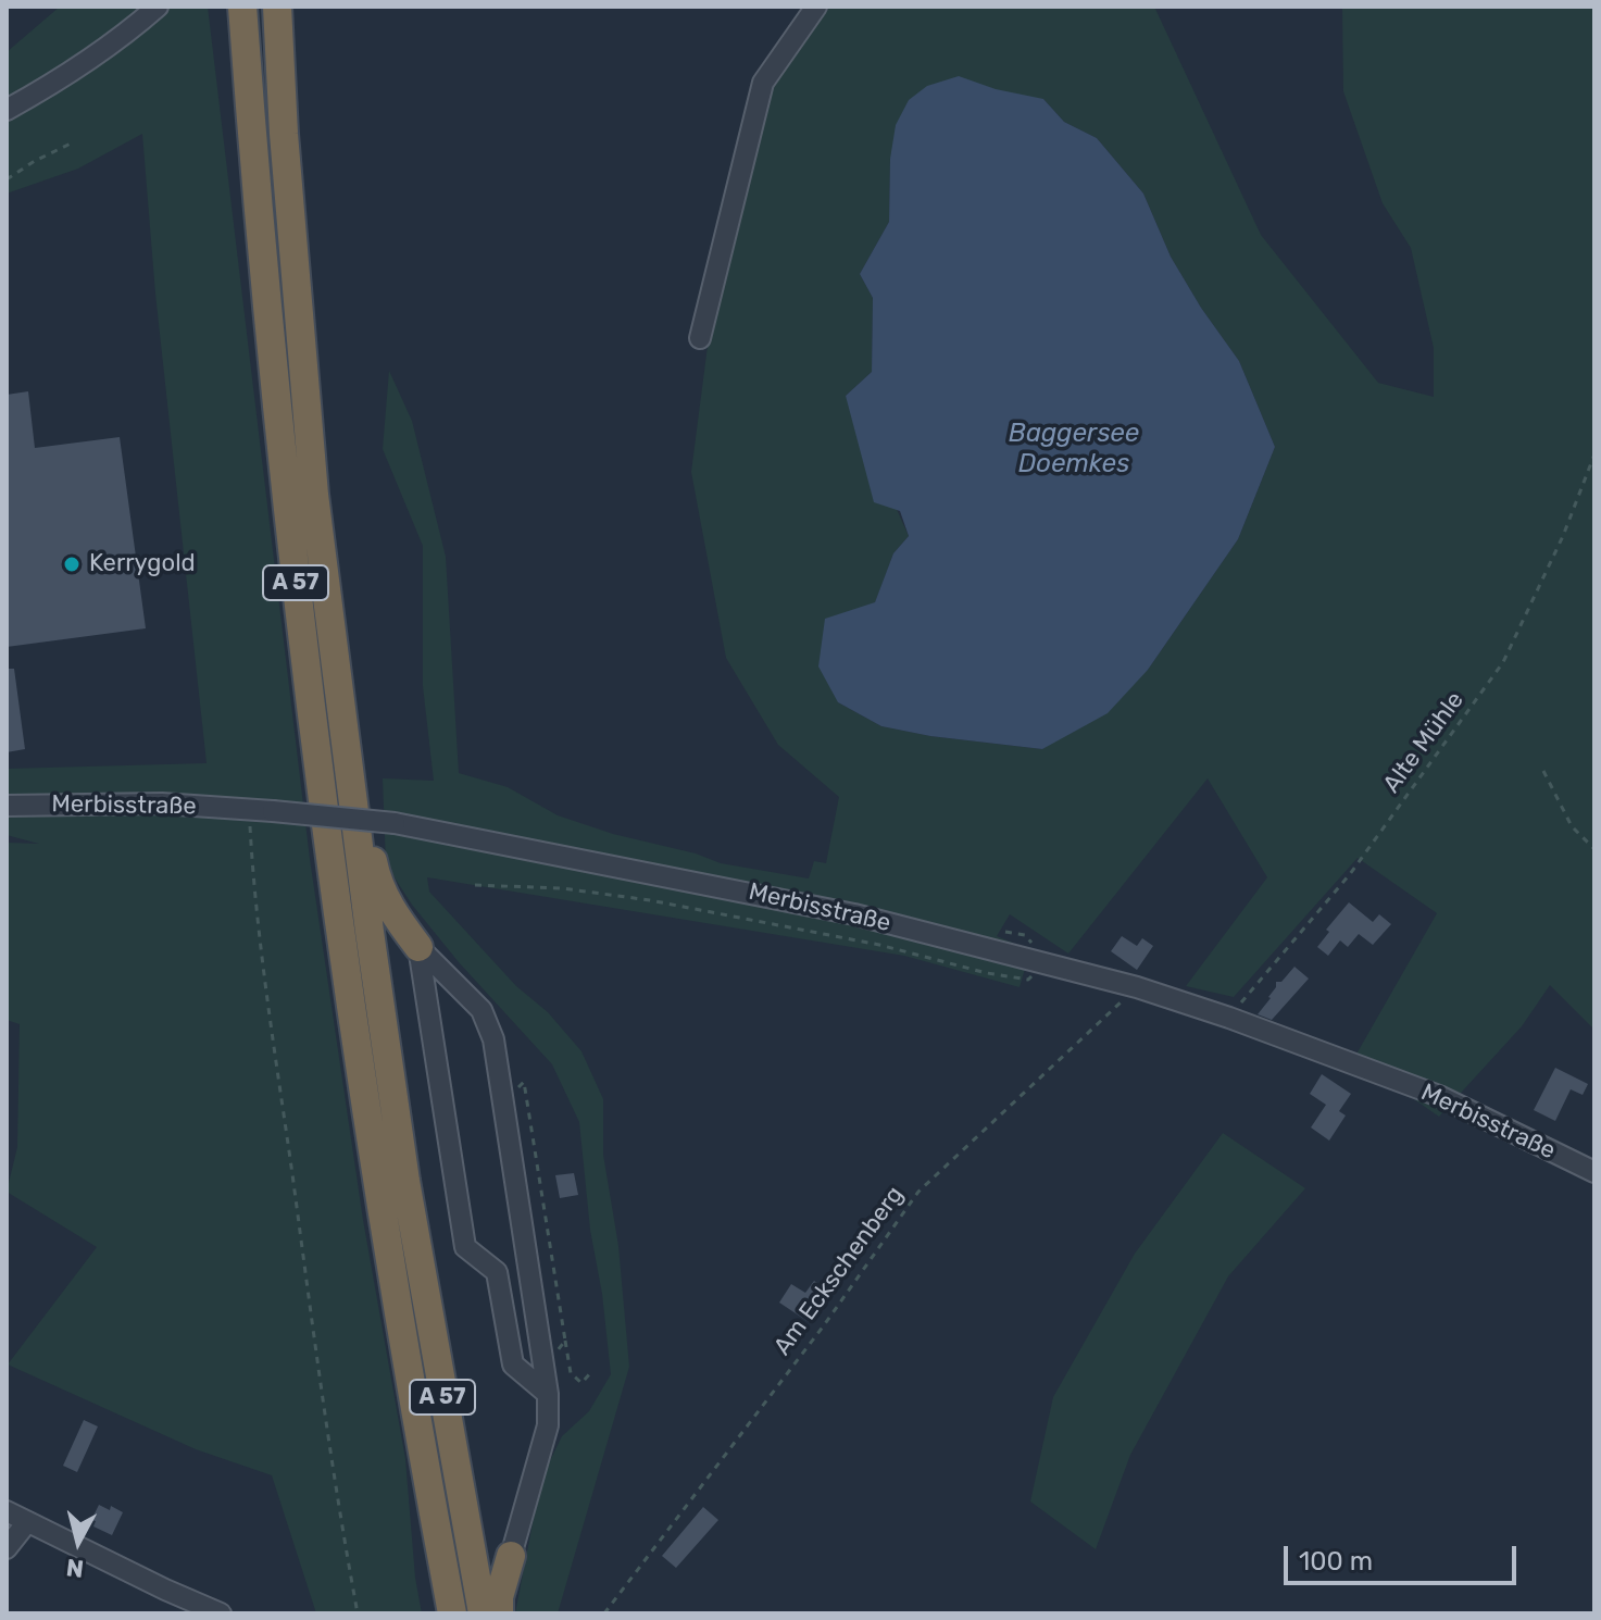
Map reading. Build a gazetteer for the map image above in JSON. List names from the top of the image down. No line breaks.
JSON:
{"streets":{"highway":["A 57"],"street":["Merbisstraße"],"path":["Alte Mühle","Am Eckschenberg"]},"crossings":[["Alte Mühle","Merbisstraße"],["Merbisstraße","Am Eckschenberg"]],"water":["Baggersee Doemkes"],"places":["Kerrygold"],"scale_bar":"100 m","north":"bottom"}
